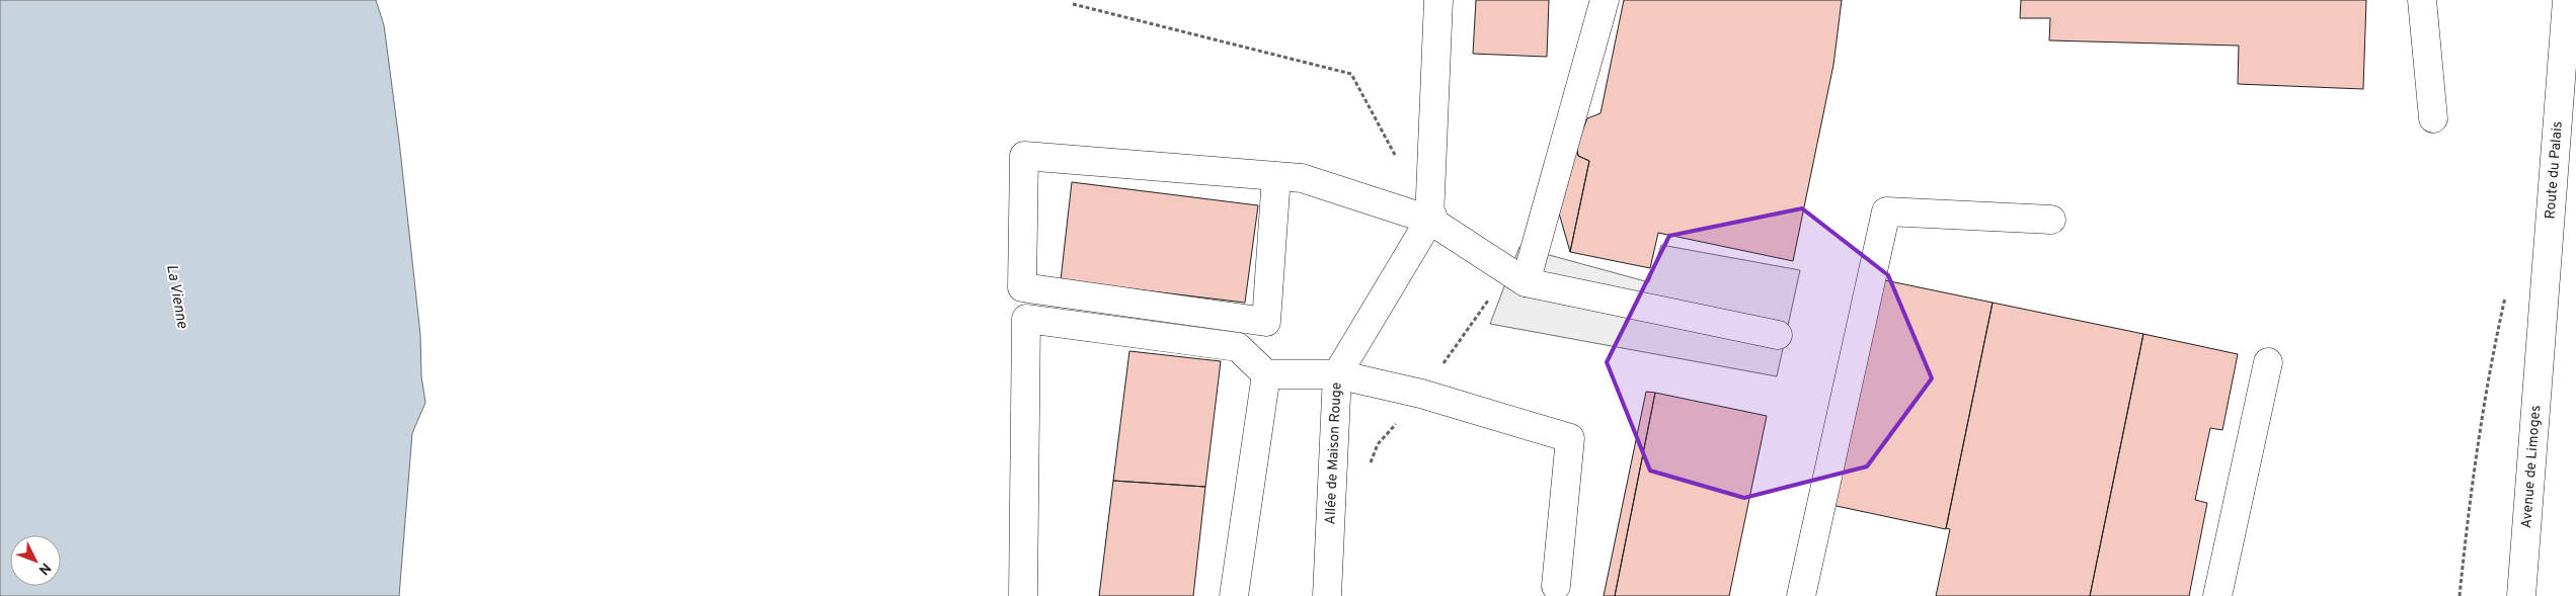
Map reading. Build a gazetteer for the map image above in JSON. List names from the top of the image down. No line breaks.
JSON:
{"streets":{"main road":["Route du Palais","Allée de Maison Rouge","Avenue de Limoges"]},"crossings":[["Route du Palais","Avenue de Limoges"]],"water":["La Vienne"],"north":"bottom right"}
